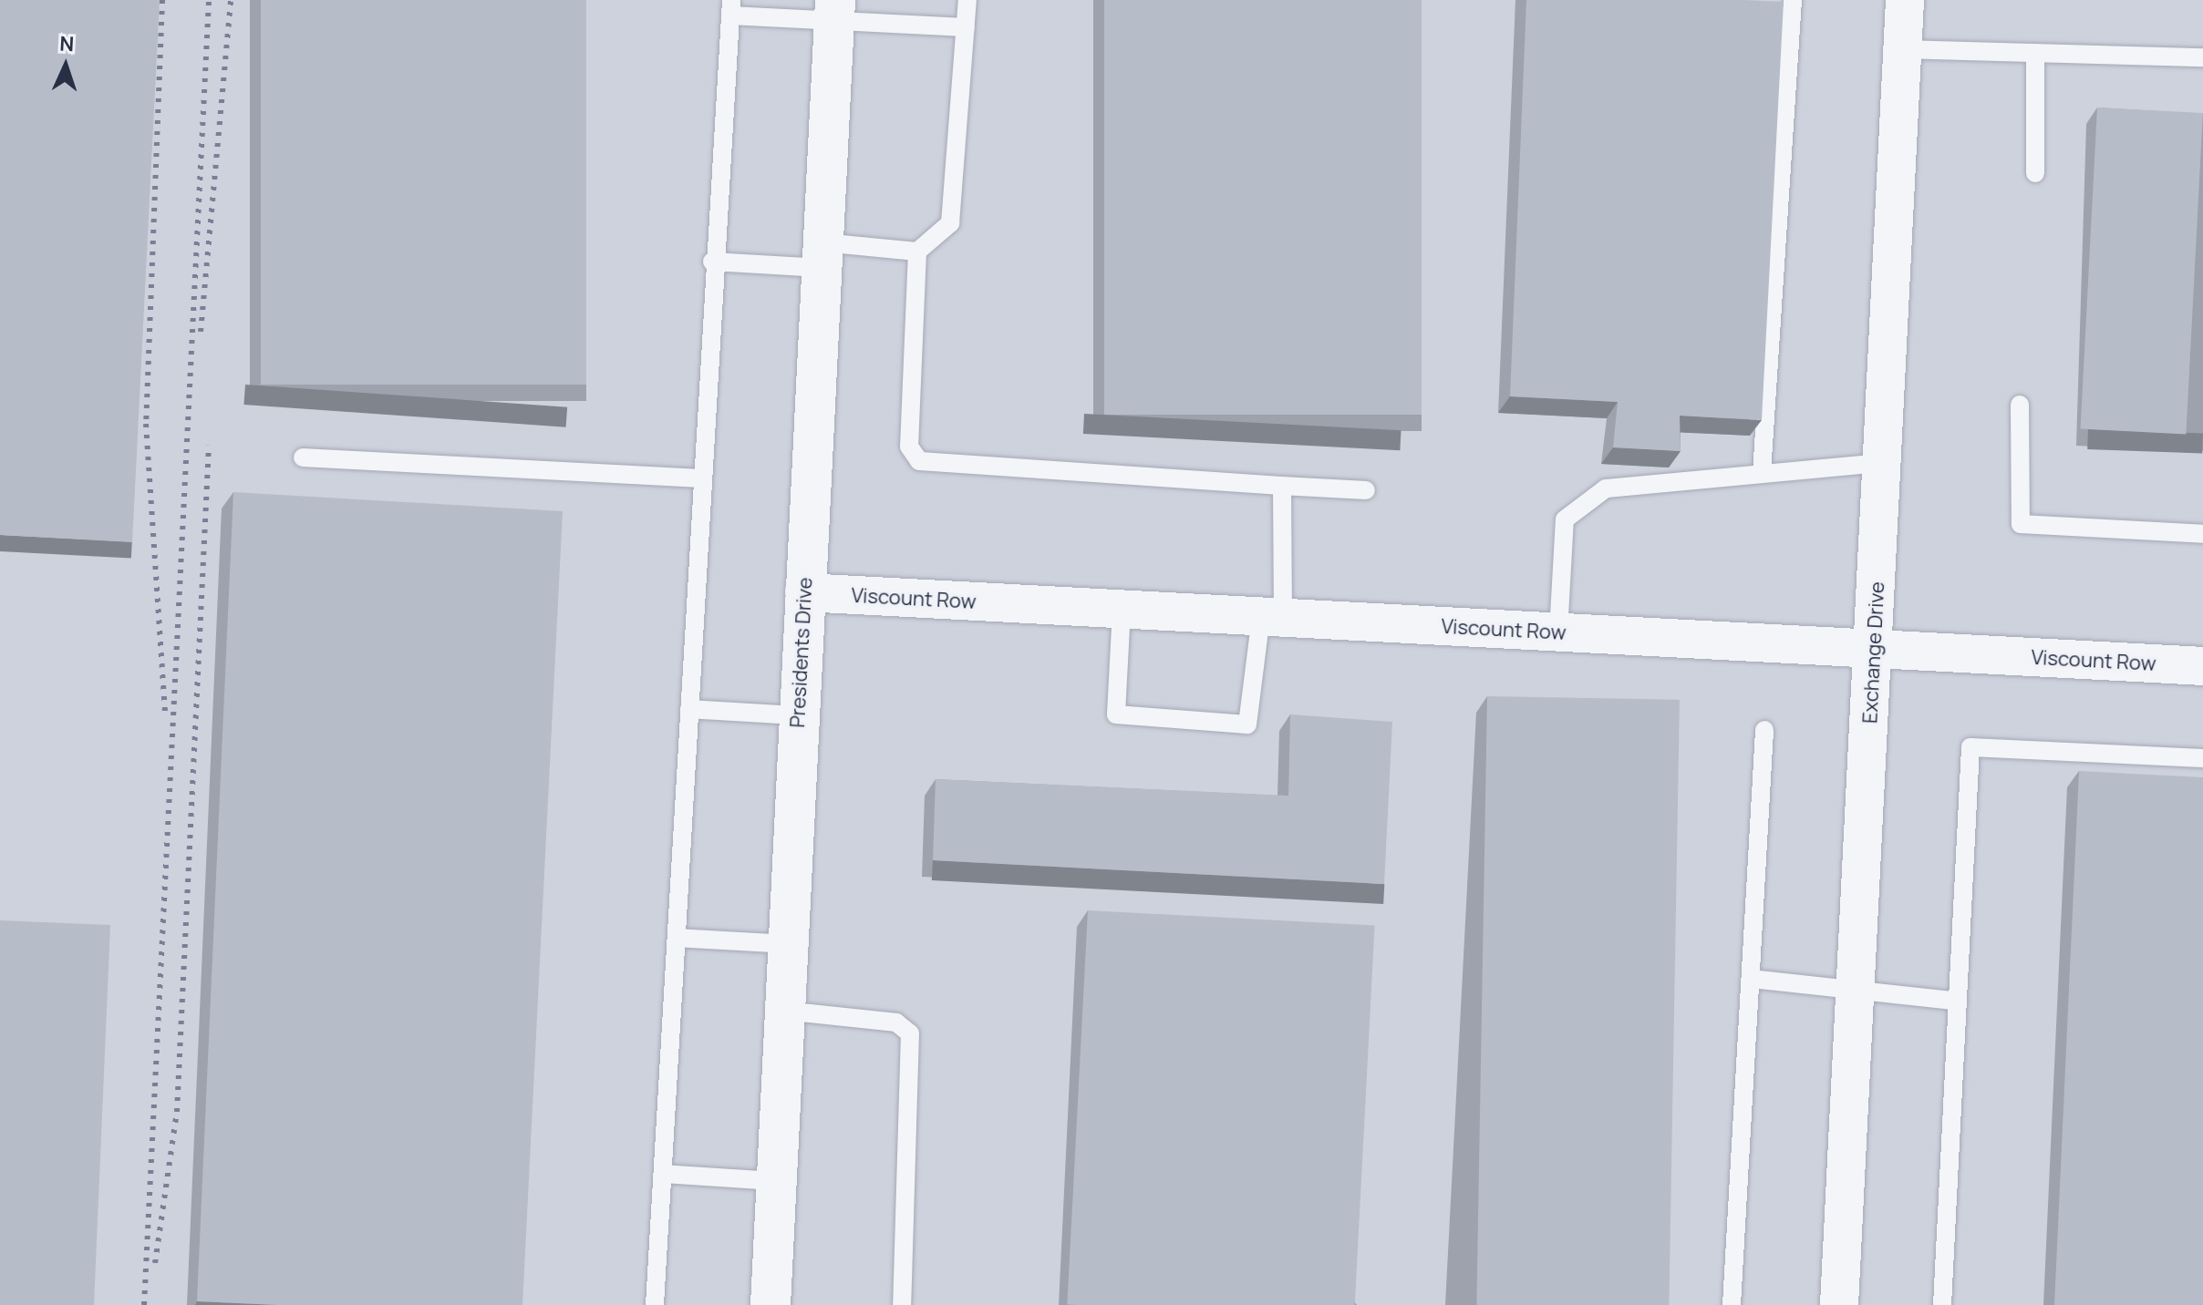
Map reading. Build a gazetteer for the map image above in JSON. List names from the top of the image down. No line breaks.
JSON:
{"streets":{"street":["Viscount Row","Presidents Drive","Exchange Drive"]},"crossings":[["Viscount Row","Presidents Drive"],["Viscount Row","Exchange Drive"]],"north":"top"}
